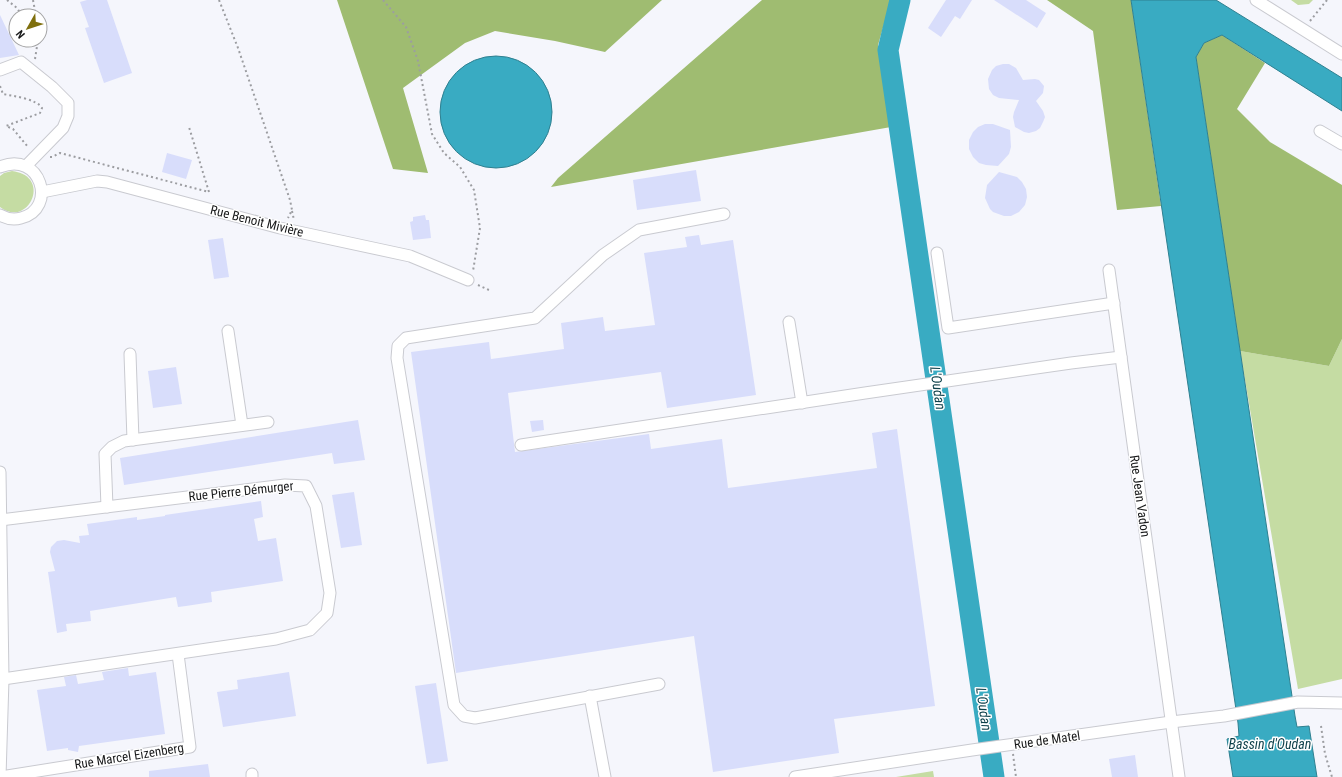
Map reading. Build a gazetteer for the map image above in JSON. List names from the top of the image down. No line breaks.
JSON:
{"streets":{"street":["Rue Benoit Mivière","Rue Pierre Démurger","Rue Jean Vadon","Rue de Matel","Rue Marcel Eizenberg"]},"crossings":[["Rue Pierre Démurger","Rue Marcel Eizenberg"],["Rue Jean Vadon","Rue de Matel"]],"water":["L'Oudan","Bassin d'Oudan"],"north":"bottom left"}
